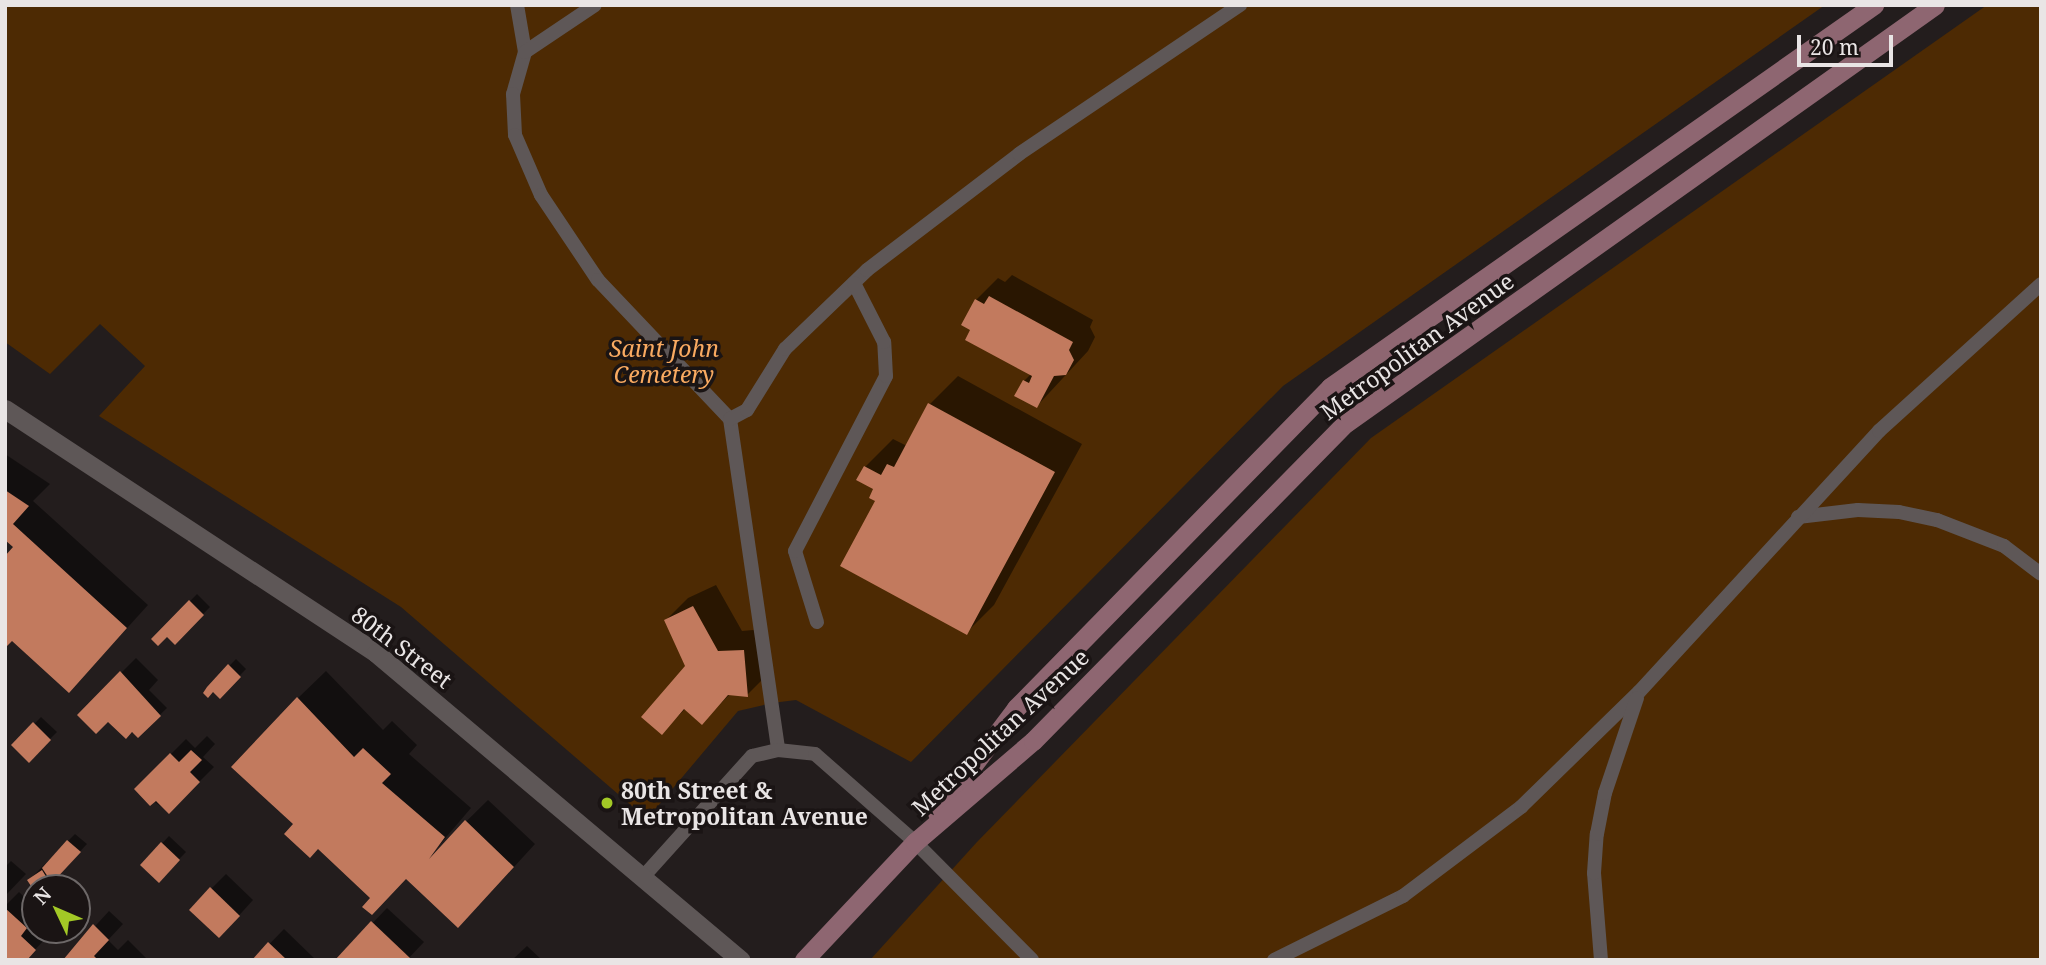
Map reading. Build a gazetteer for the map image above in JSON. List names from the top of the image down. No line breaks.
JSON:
{"streets":{"main road":["Metropolitan Avenue"],"street":["80th Street"]},"parks":["Saint John Cemetery"],"places":["80th Street & Metropolitan Avenue"],"scale_bar":"20 m","north":"top left"}
